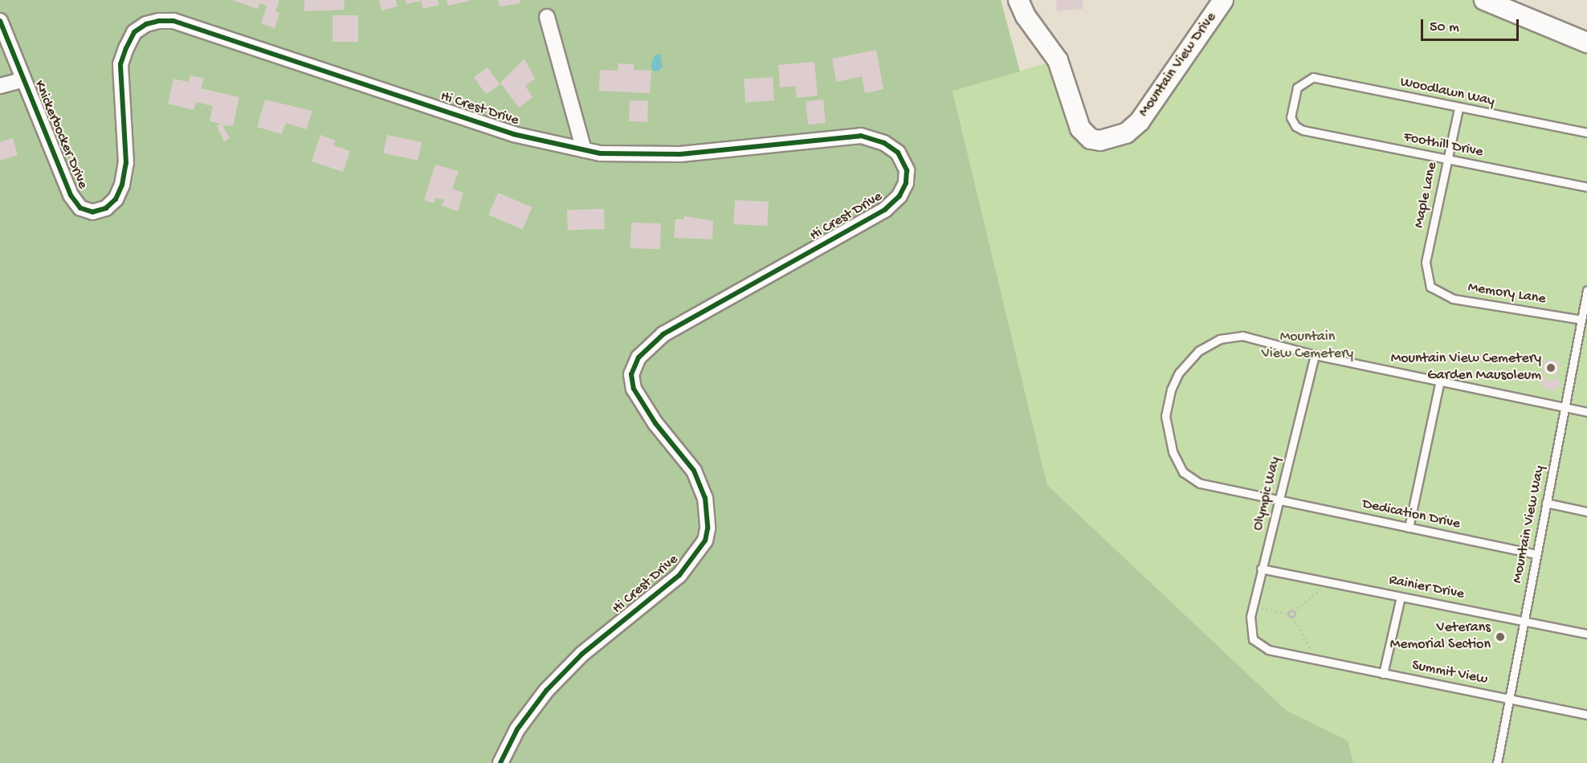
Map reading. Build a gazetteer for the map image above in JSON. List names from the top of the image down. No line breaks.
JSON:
{"streets":{"street":["Mountain View Drive","Hi Crest Drive","Knickerbocker Drive"],"lane":["Woodlawn Way","Foothill Drive","Maple Lane","Memory Lane","Olympic Way","Dedication Drive","Mountain View Way","Rainier Drive","Summit View"]},"crossings":[["Woodlawn Way","Foothill Drive"],["Woodlawn Way","Maple Lane"],["Hi Crest Drive","Knickerbocker Drive"],["Foothill Drive","Maple Lane"],["Maple Lane","Memory Lane"],["Memory Lane","Mountain View Way"],["Olympic Way","Dedication Drive"],["Olympic Way","Rainier Drive"],["Olympic Way","Summit View"],["Dedication Drive","Mountain View Way"],["Mountain View Way","Rainier Drive"],["Mountain View Way","Summit View"]],"parks":["Mountain View Cemetery"],"places":["Mountain View Cemetery Garden Mausoleum","Veterans Memorial Section"],"scale_bar":"50 m"}
